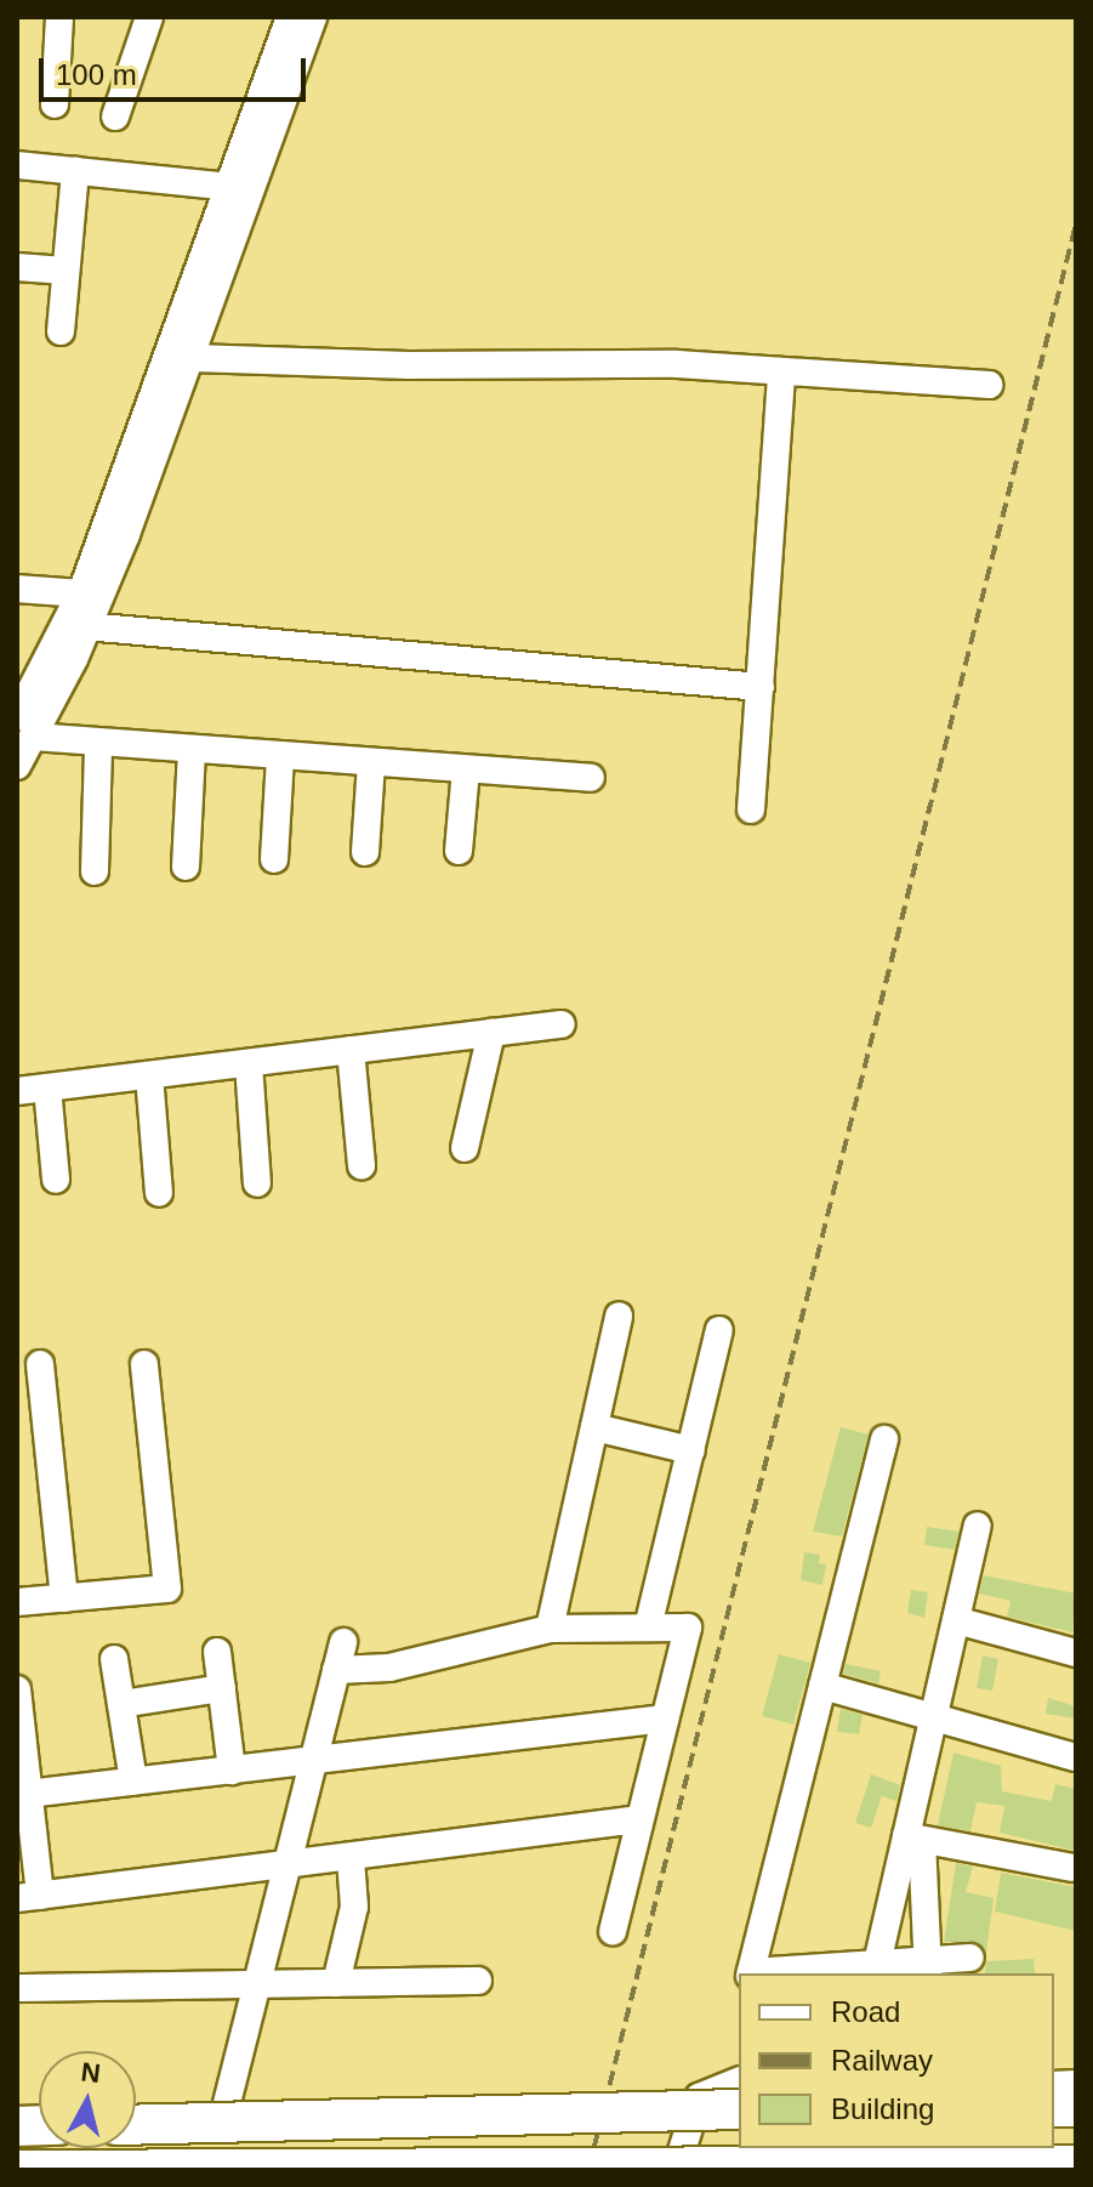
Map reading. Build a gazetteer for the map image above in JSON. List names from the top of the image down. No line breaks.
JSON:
{"legend":["Road","Railway","Building"],"scale_bar":"100 m","north":"top"}
